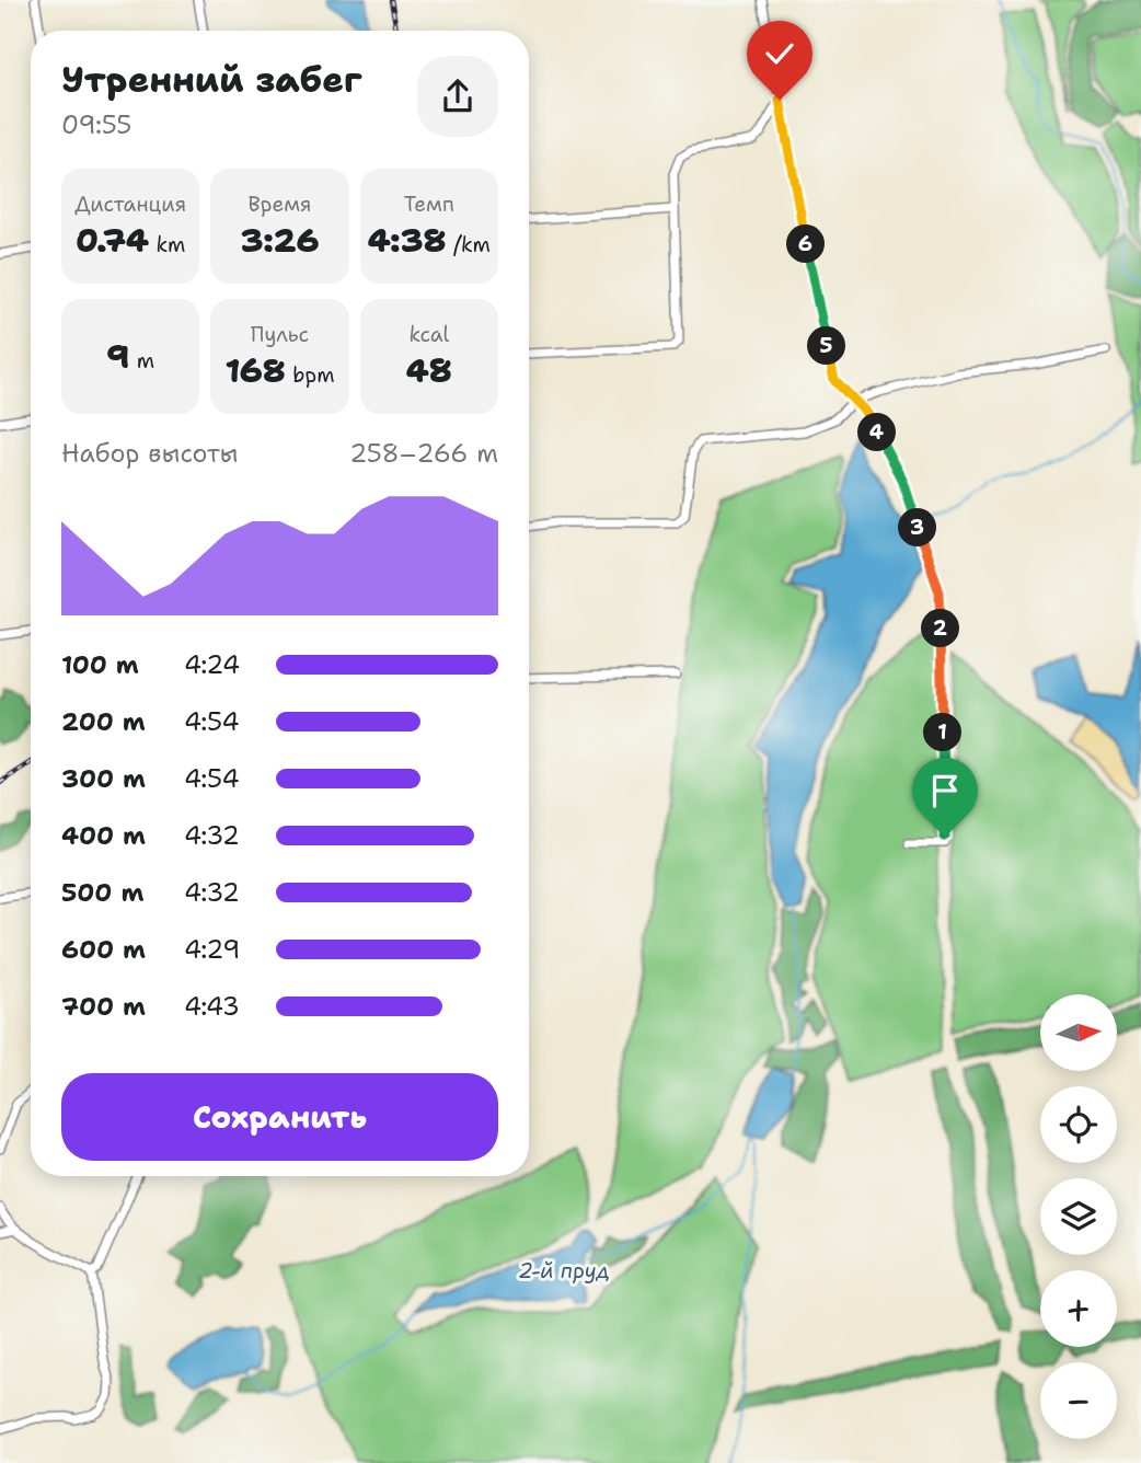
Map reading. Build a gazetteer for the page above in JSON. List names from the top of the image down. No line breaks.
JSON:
{"water":["2-й пруд"],"north":"right","page":{"heading":["Утренний забег","09:55"],"stats":[["Дистанция","0.74 km"],["Время","3:26"],["Темп","4:38 /km"],["9 m"],["Пульс","168 bpm"],["kcal","48"]],"pins":["6","5","4","3","2","1"],"chart":["Набор высоты","258–266 m"],"list":[{"name":"100 m","note":"4:24"},{"name":"200 m","note":"4:54"},{"name":"300 m","note":"4:54"},{"name":"400 m","note":"4:32"},{"name":"500 m","note":"4:32"},{"name":"600 m","note":"4:29"},{"name":"700 m","note":"4:43"}],"map_buttons":["+","−"],"buttons":"Сохранить"}}
